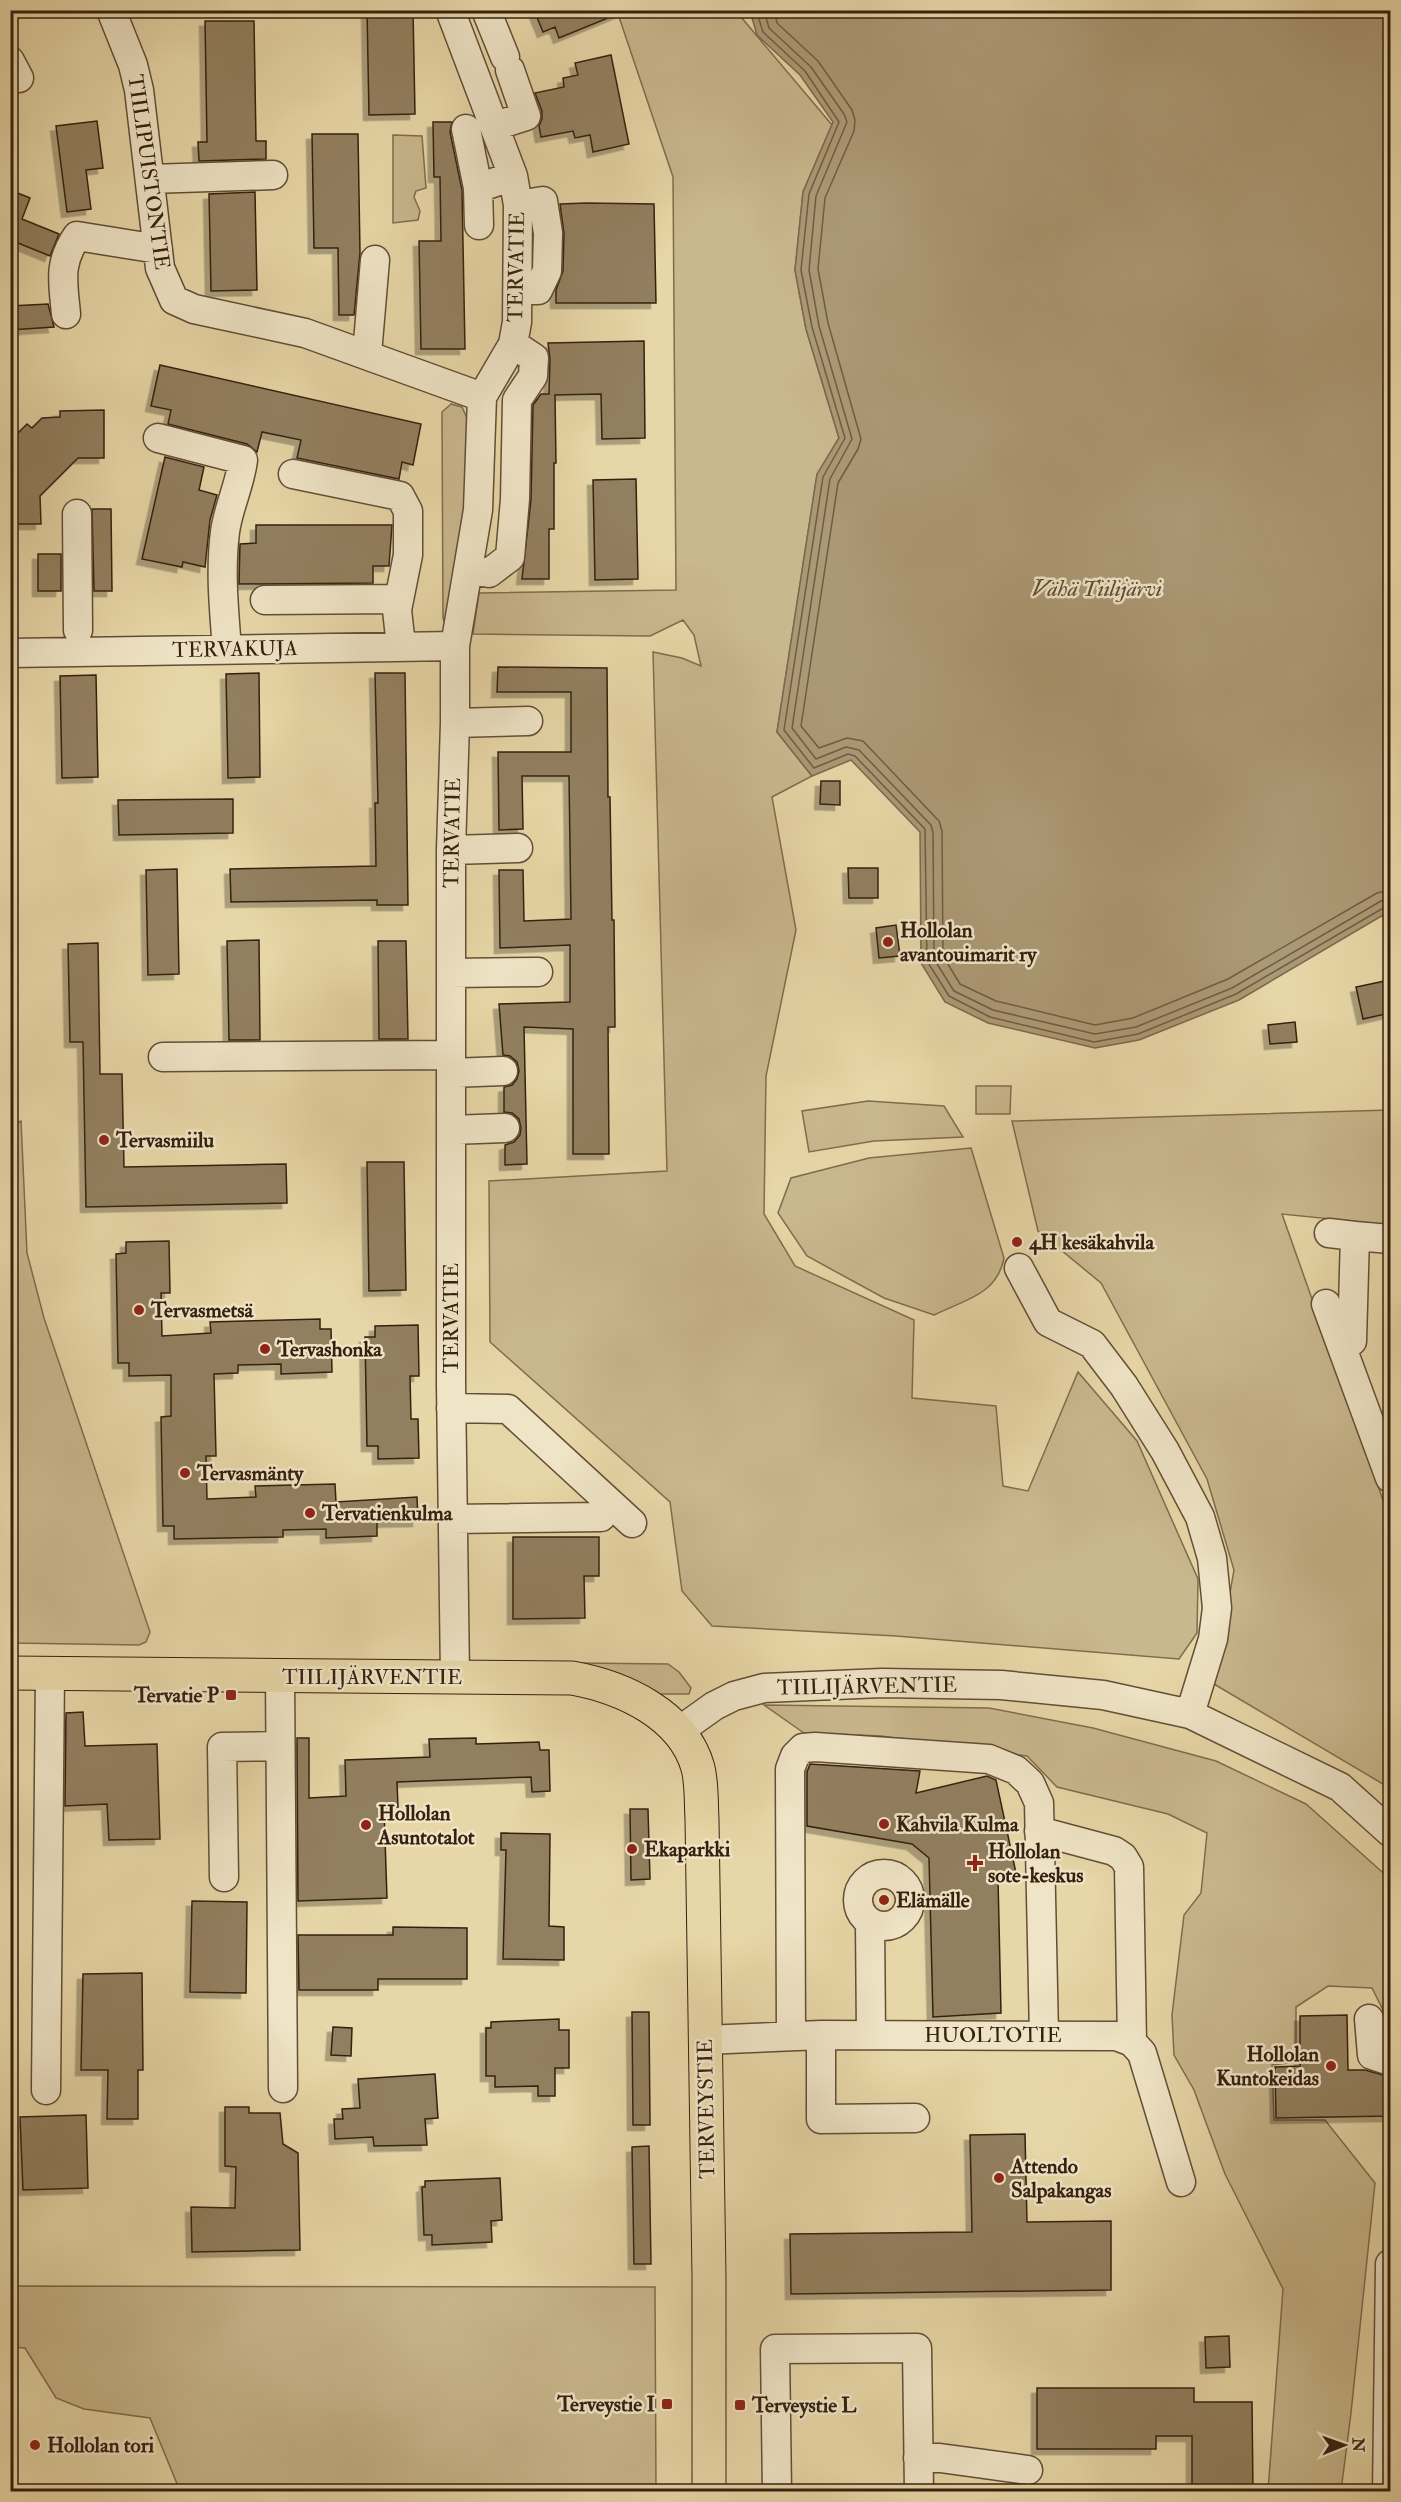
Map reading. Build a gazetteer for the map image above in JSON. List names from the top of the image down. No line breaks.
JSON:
{"streets":{"main road":["TIILIJÄRVENTIE","TERVEYSTIE"],"street":["TIILIPUISTONTIE","TERVATIE","TERVAKUJA","HUOLTOTIE"]},"crossings":[["TIILIPUISTONTIE","TERVATIE"],["TERVATIE","TERVAKUJA"],["TERVATIE","TIILIJÄRVENTIE"],["TIILIJÄRVENTIE","TERVEYSTIE"],["HUOLTOTIE","TERVEYSTIE"]],"water":["Vähä Tiilijärvi"],"places":{"other":["Hollolan avantouimarit ry","Tervasmiilu","4H kesäkahvila","Tervasmetsä","Tervashonka","Tervasmänty","Tervatienkulma","Kahvila Kulma","Hollolan Asuntotalot","Ekaparkki","Elämälle","Hollolan Kuntokeidas","Attendo Salpakangas","Hollolan tori"],"transit":["Tervatie P","Terveystie I","Terveystie L"],"health":["Hollolan sote-keskus"]},"north":"right"}
